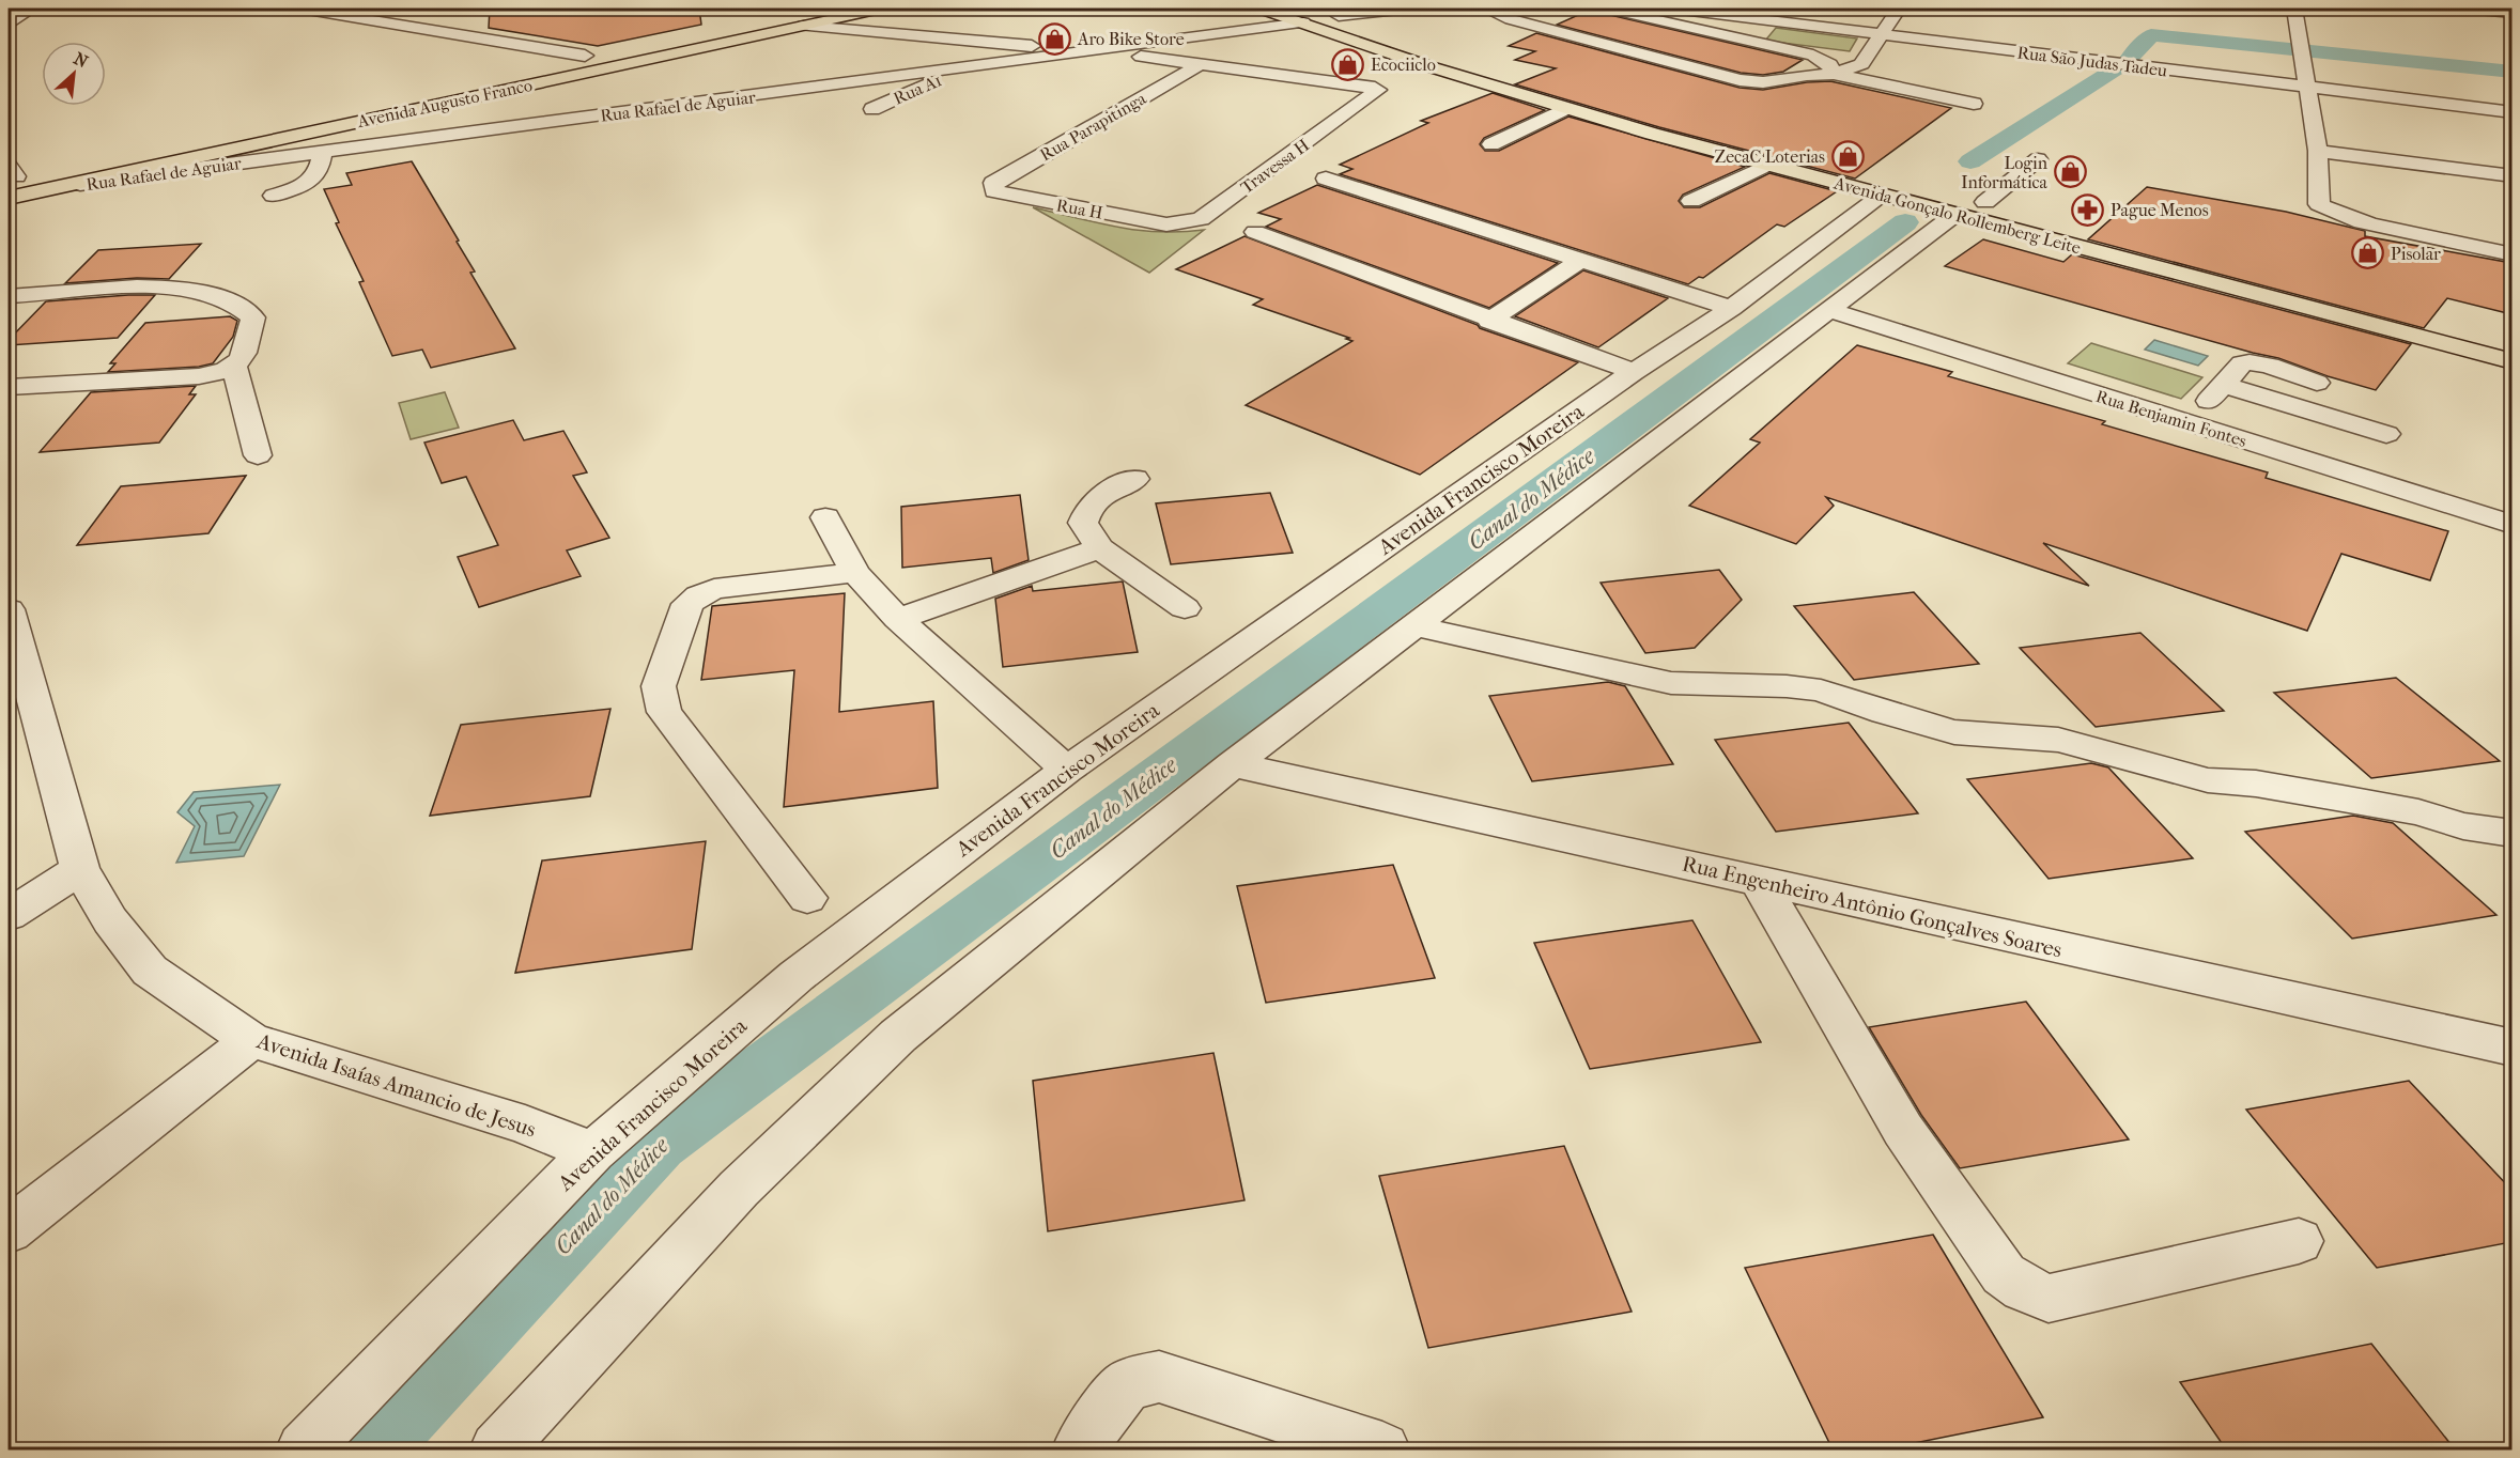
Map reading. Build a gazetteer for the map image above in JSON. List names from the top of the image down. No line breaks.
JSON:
{"streets":{"main road":["Avenida Augusto Franco","Avenida Gonçalo Rollemberg Leite"],"street":["Rua São Judas Tadeu","Rua A1","Rua Rafael de Aguiar","Rua Parapitinga","Travessa H","Rua H","Rua Benjamin Fontes","Avenida Francisco Moreira","Rua Engenheiro Antônio Gonçalves Soares","Avenida Isaías Amancio de Jesus"]},"crossings":[["Rua A1","Rua Rafael de Aguiar"],["Avenida Augusto Franco","Rua Rafael de Aguiar"],["Rua Rafael de Aguiar","Avenida Gonçalo Rollemberg Leite"],["Rua Parapitinga","Travessa H"],["Rua Parapitinga","Rua H"],["Travessa H","Rua H"],["Avenida Gonçalo Rollemberg Leite","Avenida Francisco Moreira"],["Avenida Francisco Moreira","Avenida Isaías Amancio de Jesus"]],"water":["Canal do Médice"],"places":{"shop":["Aro Bike Store","Ecociiclo","ZecaC Loterias","Login Informática","Pisolar"],"pharmacy":["Pague Menos"]},"north":"top right"}
